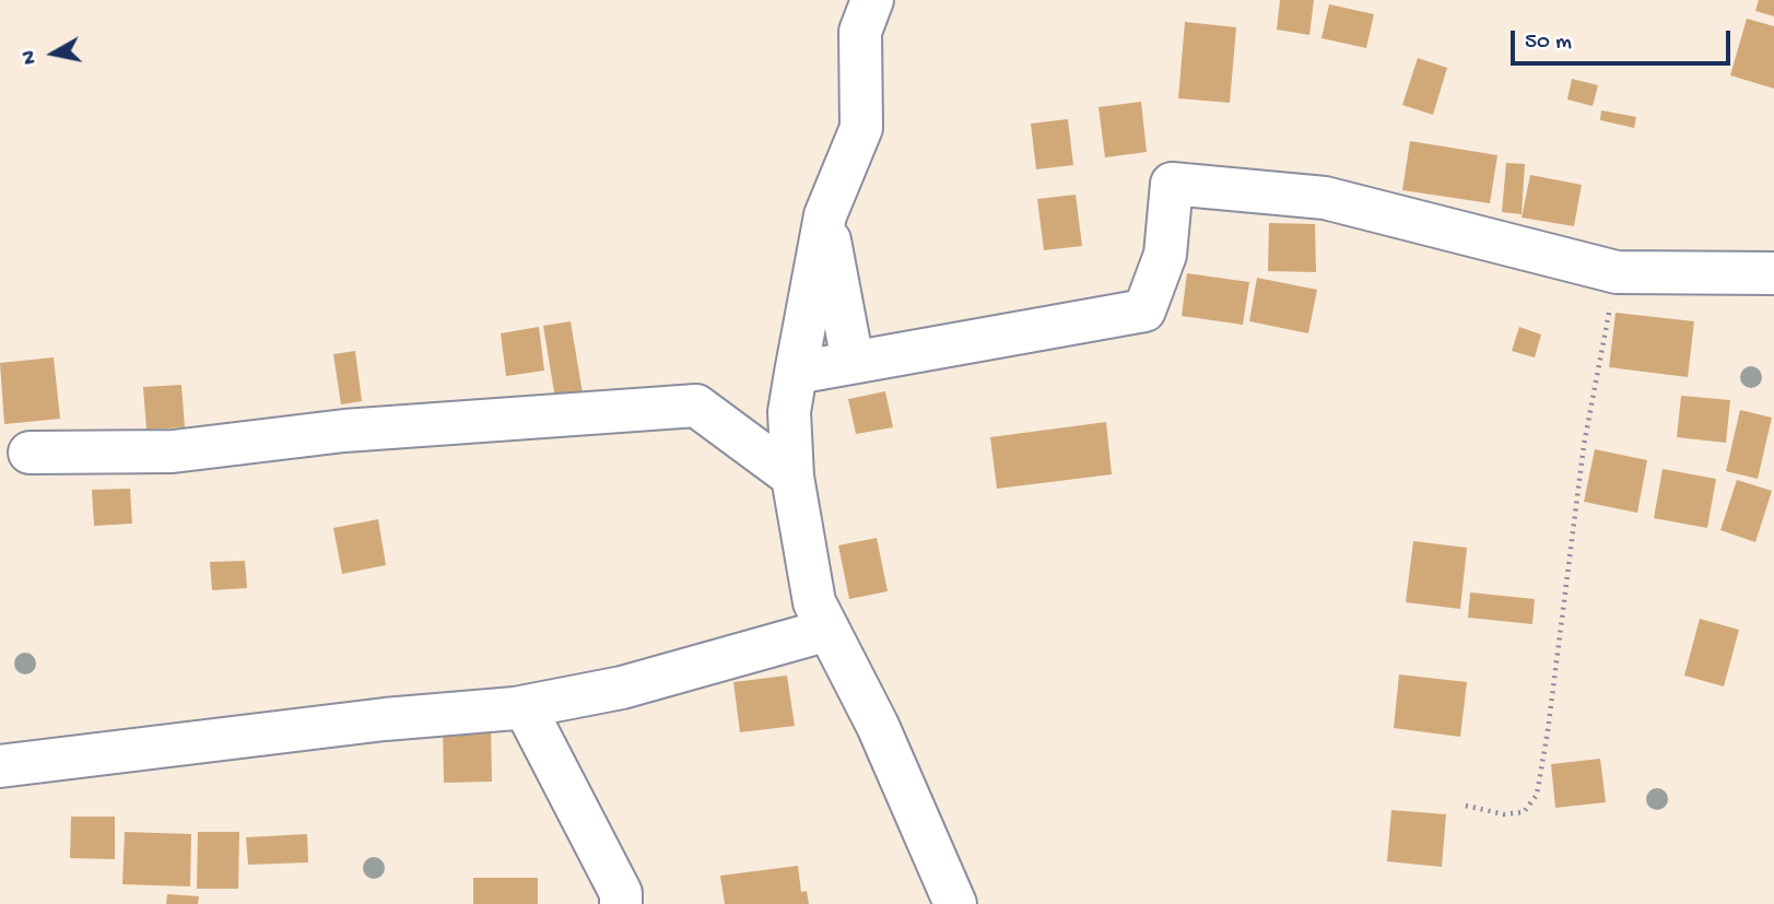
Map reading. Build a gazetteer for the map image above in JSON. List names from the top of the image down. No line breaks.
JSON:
{"scale_bar":"50 m","north":"left"}
